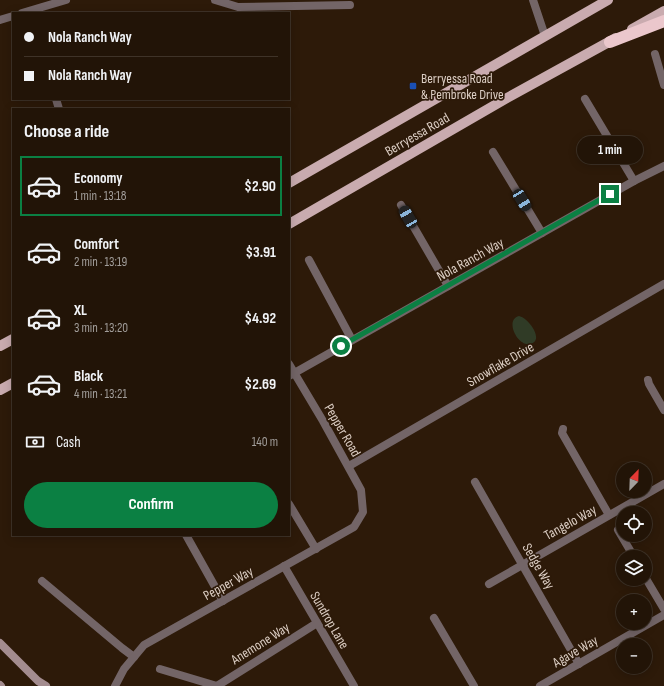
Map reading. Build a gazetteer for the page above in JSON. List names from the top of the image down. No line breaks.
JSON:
{"streets":{"main road":["Berryessa Road"],"street":["Nola Ranch Way","Snowflake Drive","Pepper Road","Tangelo Way","Sedge Way","Pepper Way","Sundrop Lane","Anemone Way","Agave Way"]},"crossings":[["Nola Ranch Way","Pepper Road"],["Snowflake Drive","Pepper Road"],["Pepper Road","Pepper Way"],["Tangelo Way","Sedge Way"],["Sedge Way","Agave Way"],["Pepper Way","Sundrop Lane"],["Sundrop Lane","Anemone Way"]],"places":{"transit":["Berryessa Road & Pembroke Drive"]},"north":"top right","page":{"banner":["Nola Ranch Way","Nola Ranch Way"],"heading":"Choose a ride","bubble":"1 min","list":[{"name":"Economy","note":"1 min · 13:18","value":"$2.90"},{"name":"Comfort","note":"2 min · 13:19","value":"$3.91"},{"name":"XL","note":"3 min · 13:20","value":"$4.92"},{"name":"Black","note":"4 min · 13:21","value":"$2.69"}],"pay":["Cash","140 m"],"map_buttons":["+","−"],"buttons":"Confirm"}}
